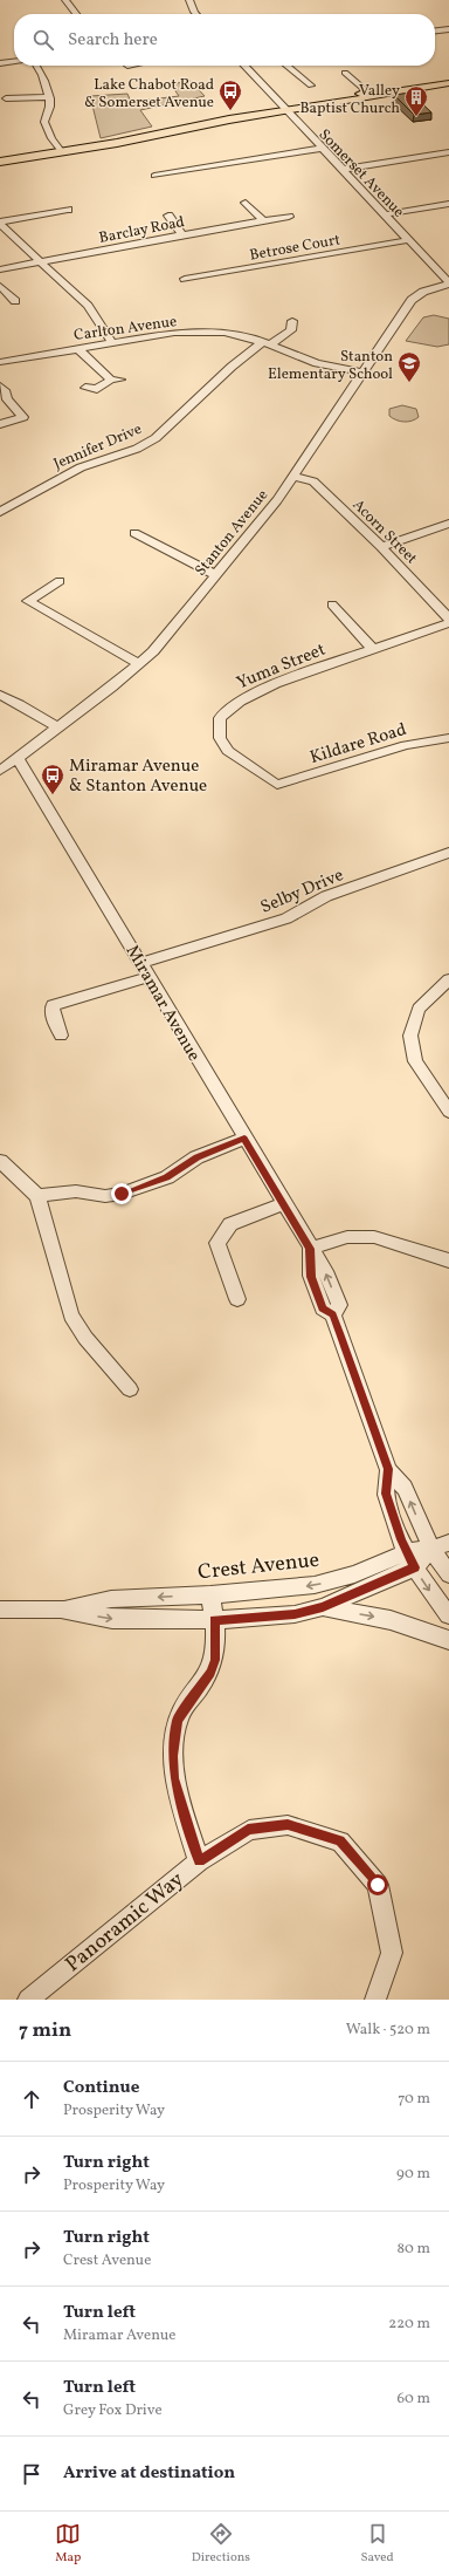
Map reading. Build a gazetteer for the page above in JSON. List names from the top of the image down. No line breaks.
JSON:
{"streets":{"street":["Somerset Avenue","Barclay Road","Betrose Court","Carlton Avenue","Jennifer Drive","Acorn Street","Stanton Avenue","Yuma Street","Kildare Road","Selby Drive","Miramar Avenue","Crest Avenue","Panoramic Way"]},"crossings":[["Somerset Avenue","Betrose Court"],["Somerset Avenue","Stanton Avenue"],["Carlton Avenue","Jennifer Drive"],["Carlton Avenue","Stanton Avenue"],["Acorn Street","Stanton Avenue"],["Stanton Avenue","Miramar Avenue"],["Yuma Street","Kildare Road"],["Selby Drive","Miramar Avenue"],["Miramar Avenue","Crest Avenue"]],"places":{"bus stop":["Lake Chabot Road & Somerset Avenue","Miramar Avenue & Stanton Avenue"],"building":["Valley Baptist Church"],"school or university":["Stanton Elementary School"]},"page":{"search":"Search here","heading":["7 min","Walk · 520 m"],"list":[["Continue","Prosperity Way","70 m"],["Turn right","Prosperity Way","90 m"],["Turn right","Crest Avenue","80 m"],["Turn left","Miramar Avenue","220 m"],["Turn left","Grey Fox Drive","60 m"],"Arrive at destination"],"nav":["Map","Directions","Saved"]}}
